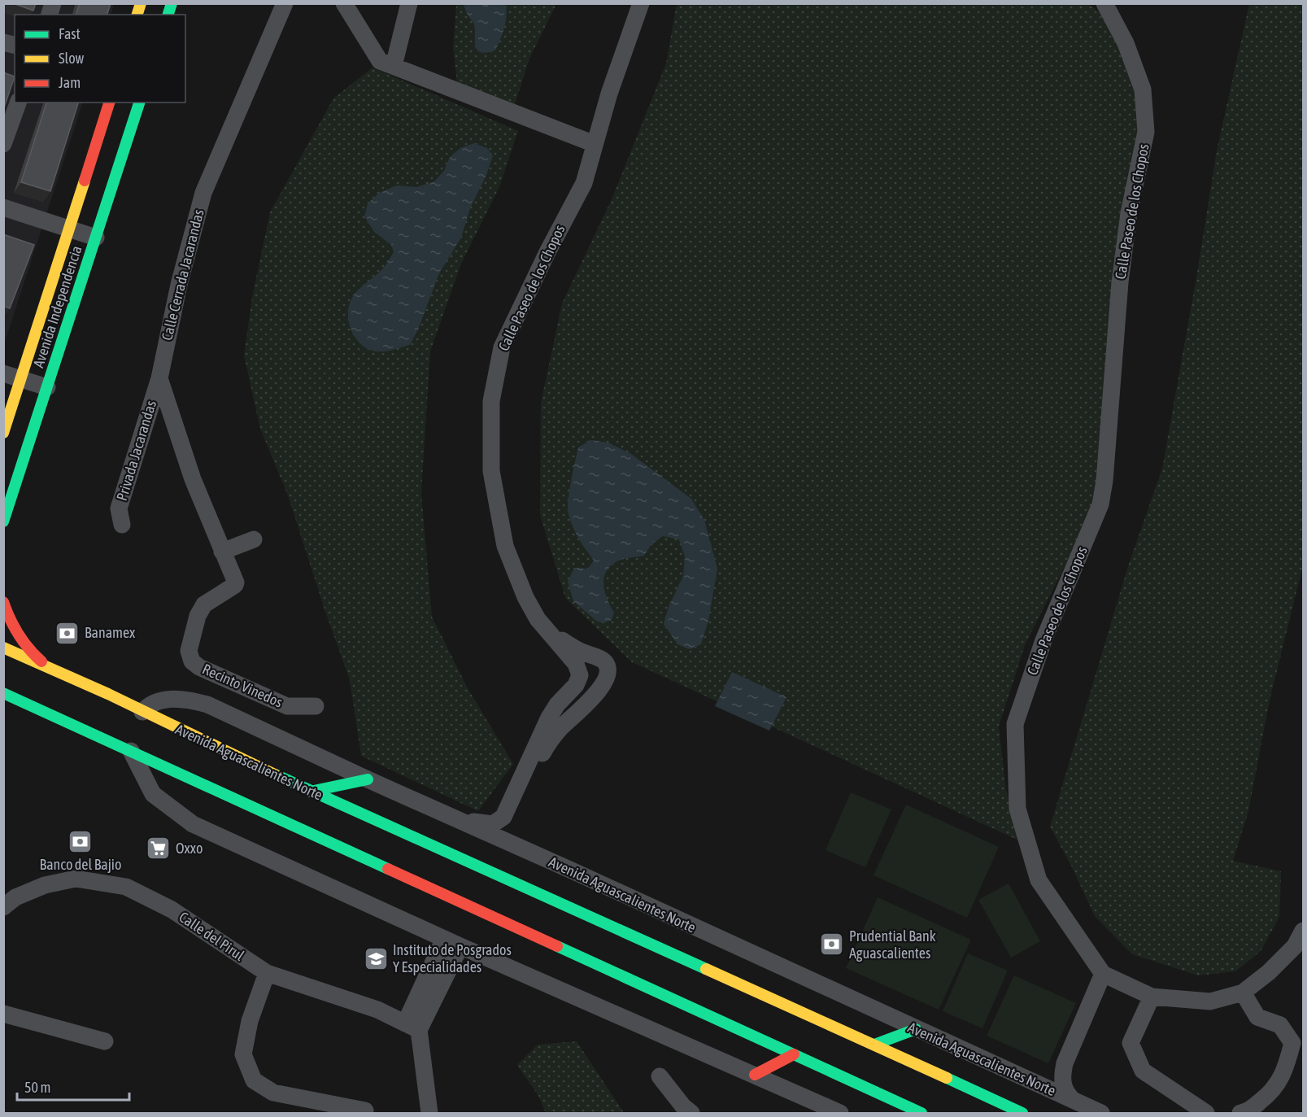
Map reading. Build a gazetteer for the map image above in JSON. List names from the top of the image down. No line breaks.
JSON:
{"streets":{"main road":["Avenida Independencia","Avenida Aguascalientes Norte"],"street":["Calle Paseo de los Chopos","Calle Cerrada Jacarandas","Privada Jacarandas","Recinto Vinedos","Calle del Pirul"]},"crossings":[["Calle Paseo de los Chopos","Avenida Aguascalientes Norte"],["Calle Cerrada Jacarandas","Privada Jacarandas"]],"places":{"bank":["Banamex","Banco del Bajio","Prudential Bank Aguascalientes"],"supermarket":["Oxxo"],"school or university":["Instituto de Posgrados Y Especialidades"]},"legend":["Fast","Slow","Jam"],"scale_bar":"50 m"}
